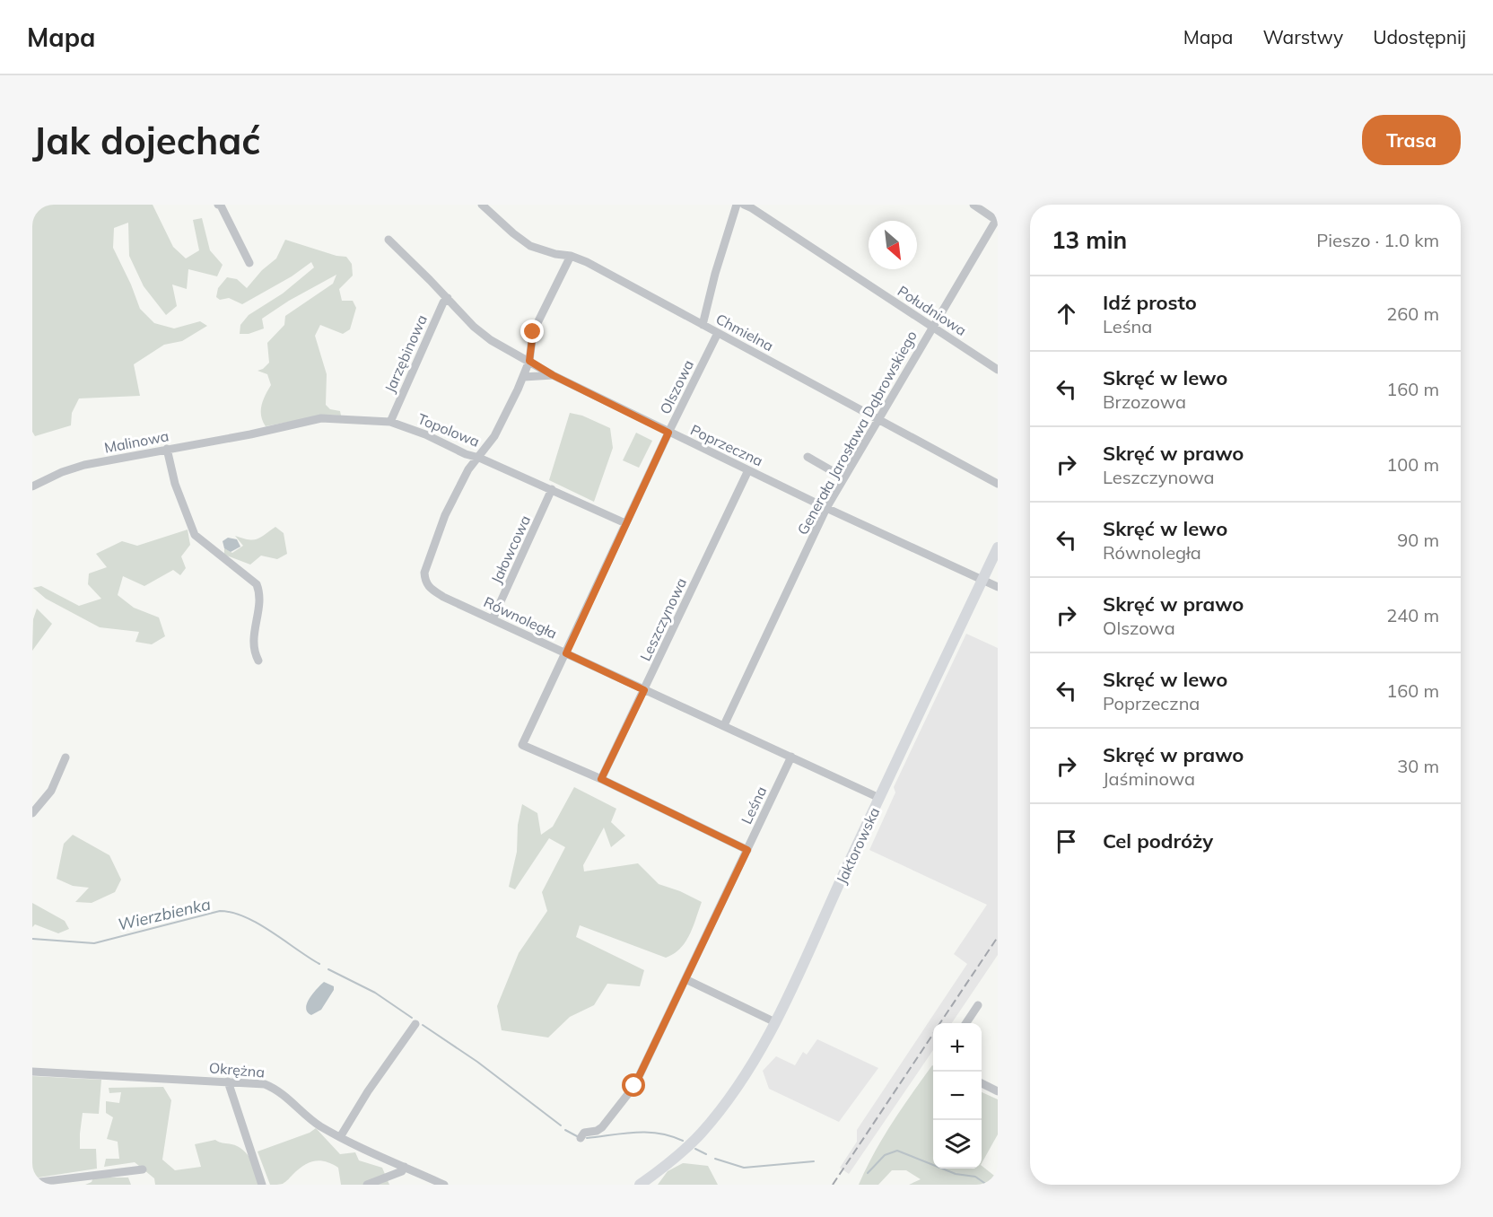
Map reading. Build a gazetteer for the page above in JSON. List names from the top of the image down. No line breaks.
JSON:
{"streets":{"main road":["Jaktorowska"],"street":["Południowa","Chmielna","Jarzębinowa","Olszowa","Topolowa","Generała Jarosława Dąbrowskiego","Malinowa","Poprzeczna","Jałowcowa","Równoległa","Leszczynowa","Leśna","Okrężna"]},"crossings":[["Południowa","Generała Jarosława Dąbrowskiego"],["Chmielna","Olszowa"],["Chmielna","Generała Jarosława Dąbrowskiego"],["Chmielna","Równoległa"],["Jarzębinowa","Topolowa"],["Jarzębinowa","Poprzeczna"],["Olszowa","Topolowa"],["Olszowa","Poprzeczna"],["Olszowa","Równoległa"],["Olszowa","Leszczynowa"],["Topolowa","Malinowa"],["Topolowa","Jałowcowa"],["Topolowa","Równoległa"],["Generała Jarosława Dąbrowskiego","Poprzeczna"],["Generała Jarosława Dąbrowskiego","Równoległa"],["Poprzeczna","Równoległa"],["Poprzeczna","Leszczynowa"],["Poprzeczna","Jaktorowska"],["Jałowcowa","Równoległa"],["Równoległa","Leszczynowa"],["Równoległa","Leśna"],["Równoległa","Jaktorowska"]],"water":["Wierzbienka"],"north":"bottom right","page":{"header":"Mapa","nav":["Mapa","Warstwy","Udostępnij"],"buttons":"Trasa","title":"Jak dojechać","heading":["13 min","Pieszo · 1.0 km"],"list":[["Idź prosto","Leśna","260 m"],["Skręć w lewo","Brzozowa","160 m"],["Skręć w prawo","Leszczynowa","100 m"],["Skręć w lewo","Równoległa","90 m"],["Skręć w prawo","Olszowa","240 m"],["Skręć w lewo","Poprzeczna","160 m"],["Skręć w prawo","Jaśminowa","30 m"],"Cel podróży"],"map_buttons":["+","−"]}}
